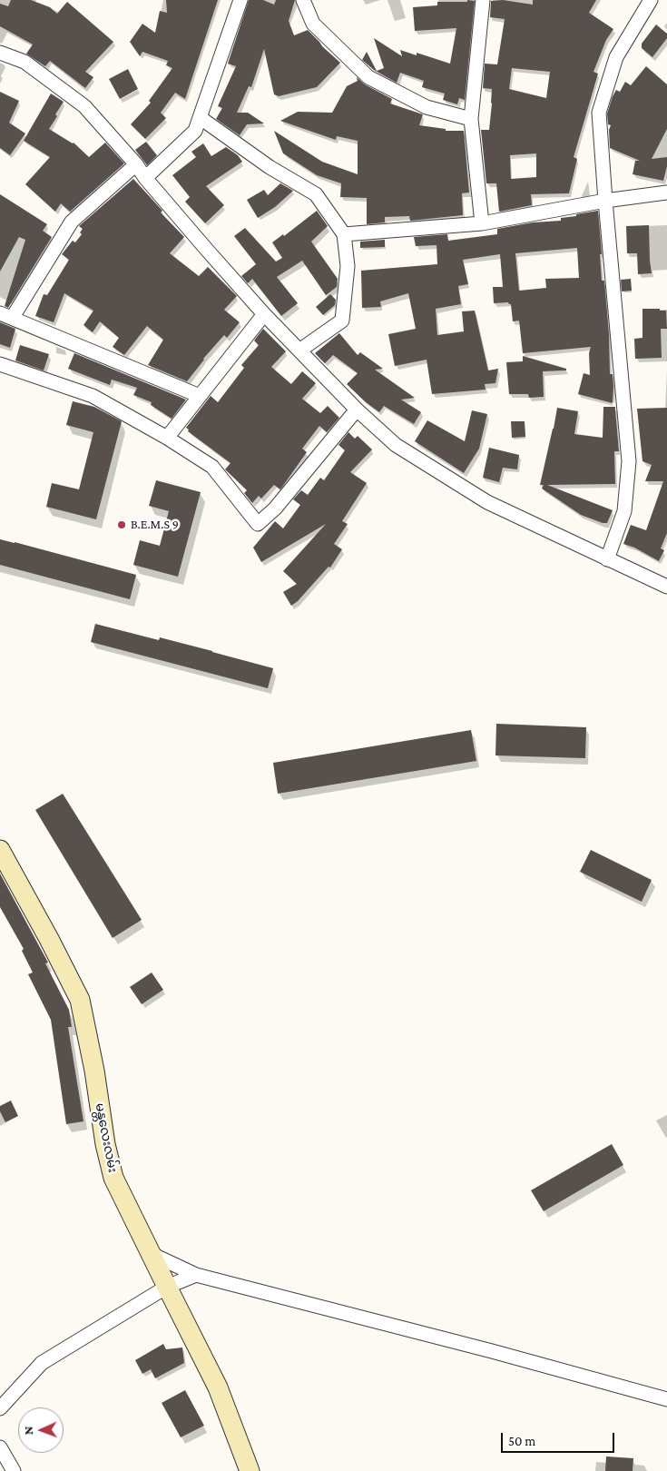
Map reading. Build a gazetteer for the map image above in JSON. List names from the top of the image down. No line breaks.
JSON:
{"streets":{"main road":["မန္တလေးလမ်း"]},"places":["B.E.M.S 9"],"scale_bar":"50 m","north":"left"}
